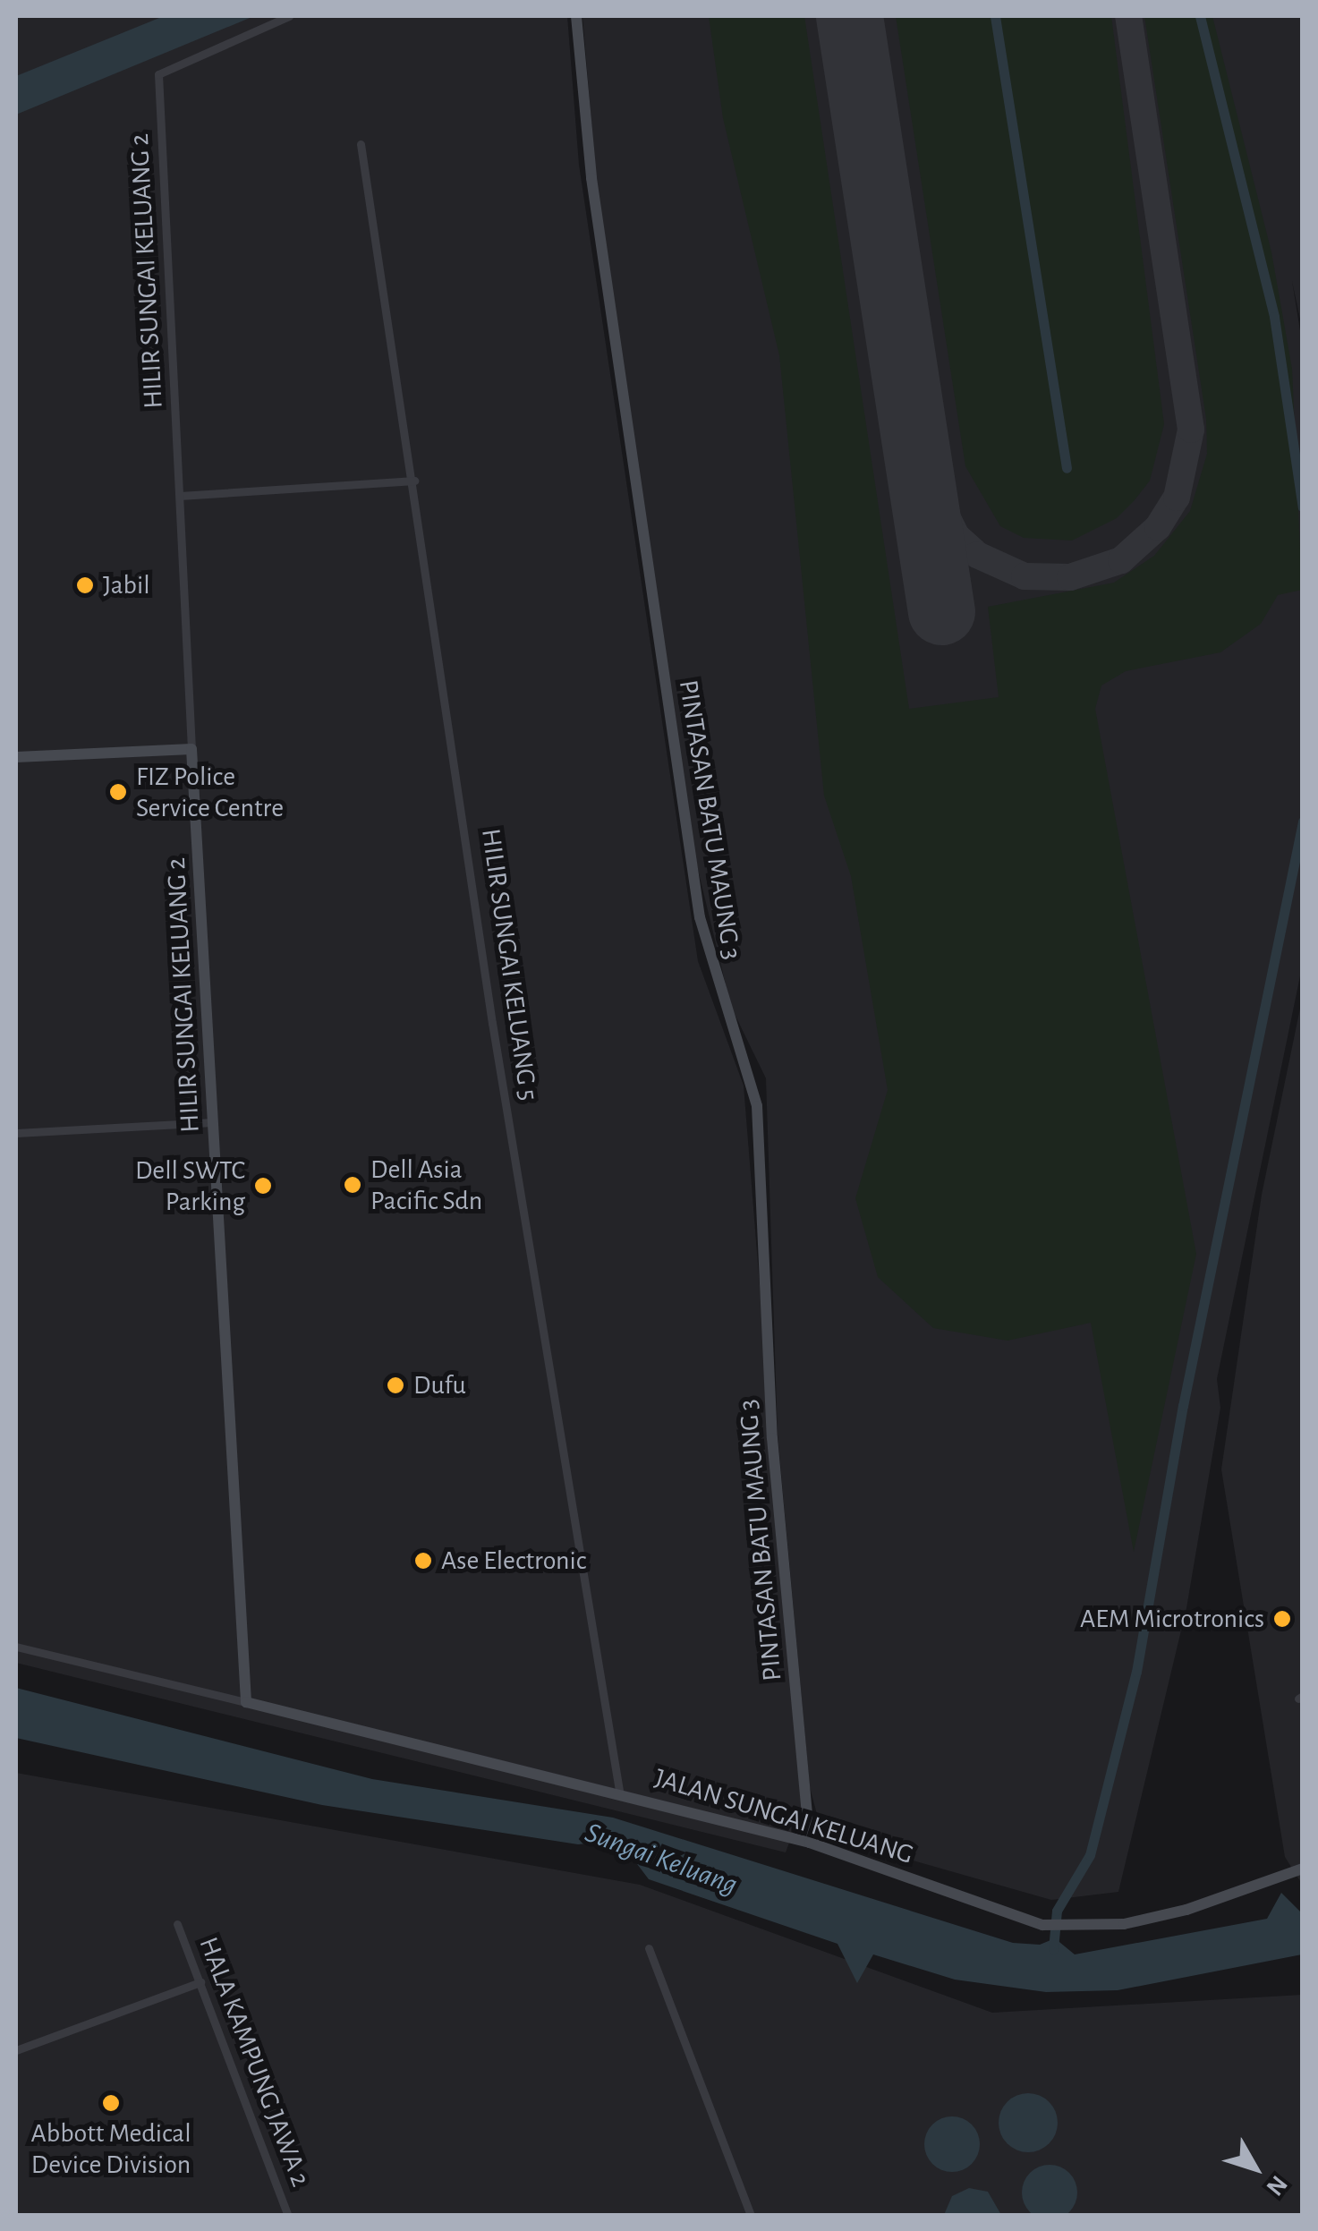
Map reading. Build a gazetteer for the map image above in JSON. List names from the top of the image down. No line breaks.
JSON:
{"streets":{"street":["HILIR SUNGAI KELUANG 2","PINTASAN BATU MAUNG 3","HILIR SUNGAI KELUANG 5","JALAN SUNGAI KELUANG","HALA KAMPUNG JAWA 2"]},"crossings":[["HILIR SUNGAI KELUANG 2","JALAN SUNGAI KELUANG"],["PINTASAN BATU MAUNG 3","JALAN SUNGAI KELUANG"],["HILIR SUNGAI KELUANG 5","JALAN SUNGAI KELUANG"]],"water":["Sungai Keluang"],"places":["Jabil","FIZ Police Service Centre","Dell Asia Pacific Sdn","Dell SWTC Parking","Dufu","Ase Electronic","AEM Microtronics","Abbott Medical Device Division"],"north":"bottom right"}
